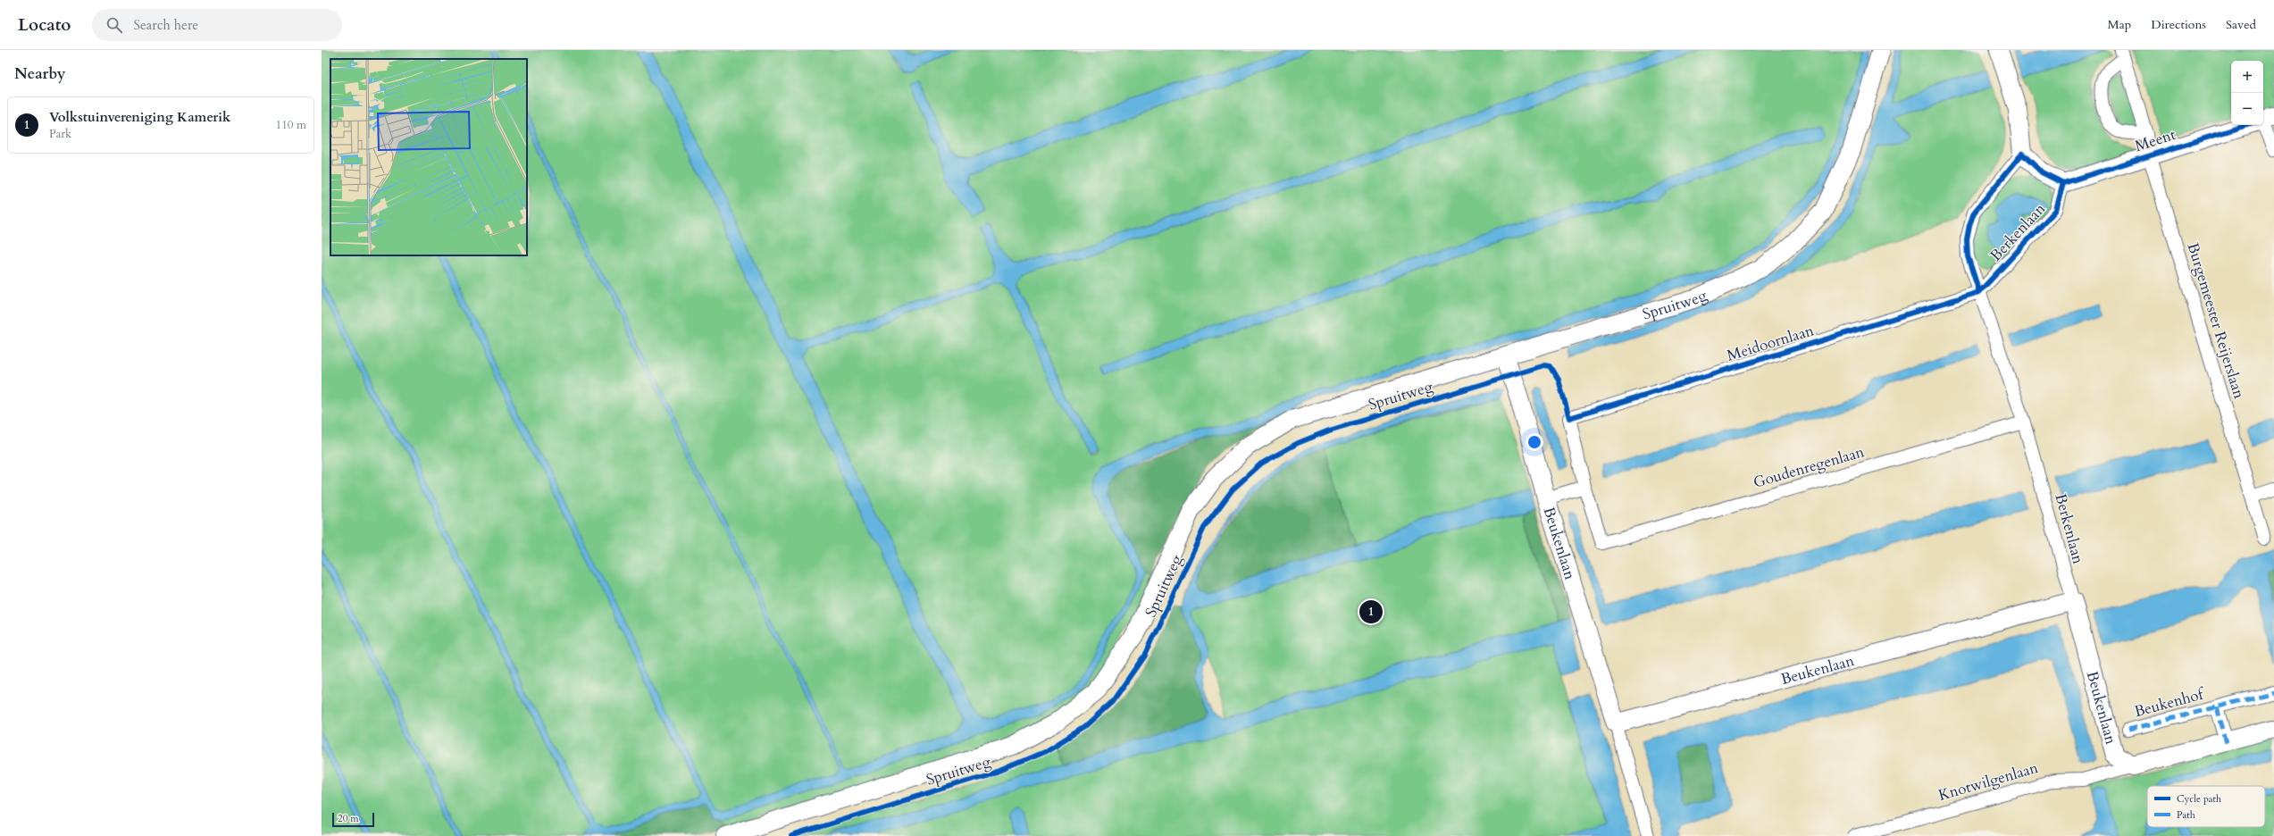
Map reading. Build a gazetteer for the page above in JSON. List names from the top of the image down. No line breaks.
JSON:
{"streets":{"street":["Meent","Berkenlaan","Spruitweg","Burgemeester Reijerslaan","Meidoornlaan","Goudenregenlaan","Beukenlaan","Beukenhof","Knotwilgenlaan"]},"crossings":[["Meent","Berkenlaan"],["Meent","Burgemeester Reijerslaan"],["Berkenlaan","Meidoornlaan"],["Berkenlaan","Goudenregenlaan"],["Berkenlaan","Beukenlaan"],["Spruitweg","Beukenlaan"],["Meidoornlaan","Goudenregenlaan"],["Beukenlaan","Knotwilgenlaan"]],"legend":["Cycle path","Path"],"scale_bar":"20 m","page":{"header":"Locato","search":"Search here","nav":["Map","Directions","Saved"],"heading":"Nearby","map_buttons":["+","−"],"list":[{"mark":"1","name":"Volkstuinvereniging Kamerik","note":"Park","value":"110 m"}],"pins":"1","scale":"20 m"}}
